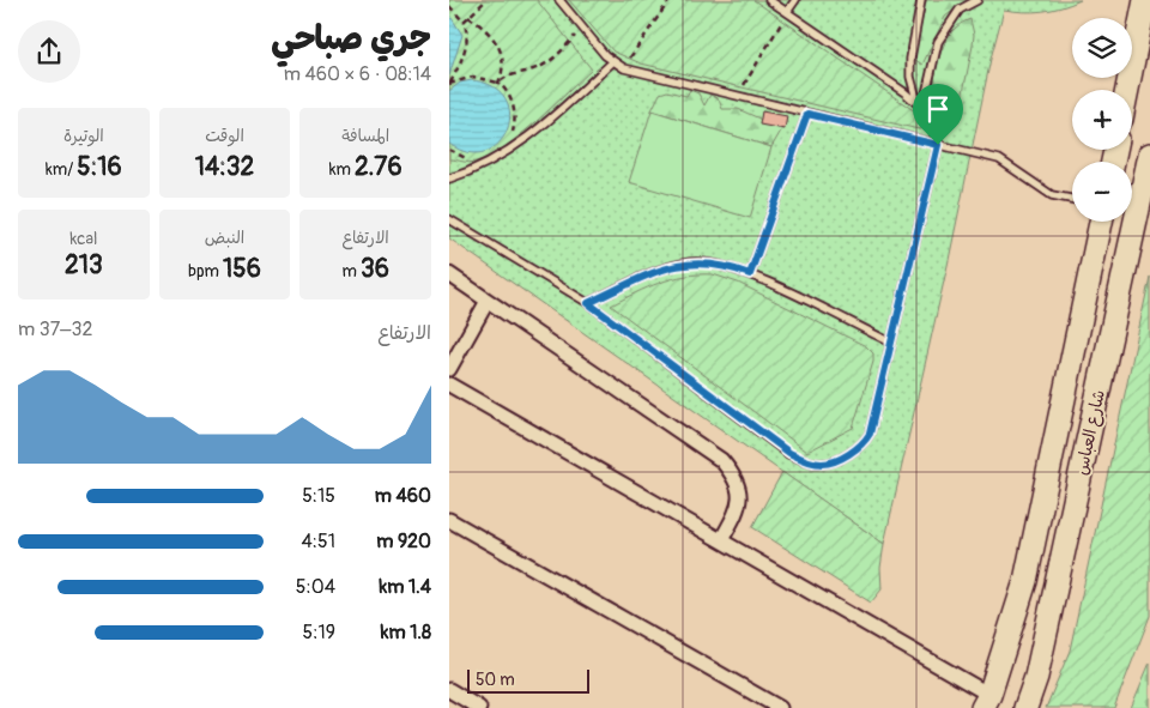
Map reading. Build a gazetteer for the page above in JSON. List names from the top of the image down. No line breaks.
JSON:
{"streets":{"main road":["شارع العباس"]},"scale_bar":"50 m","page":{"heading":["جري صباحي","08:14 · 6 × 460 m"],"map_buttons":["+","−"],"stats":[["المسافة","2.76 km"],["الوقت","14:32"],["الوتيرة","5:16 /km"],["الارتفاع","36 m"],["النبض","156 bpm"],["kcal","213"]],"chart":["الارتفاع","32–37 m"],"list":[{"name":"460 m","note":"5:15"},{"name":"920 m","note":"4:51"},{"name":"1.4 km","note":"5:04"},{"name":"1.8 km","note":"5:19"}],"scale":"50 m"}}
